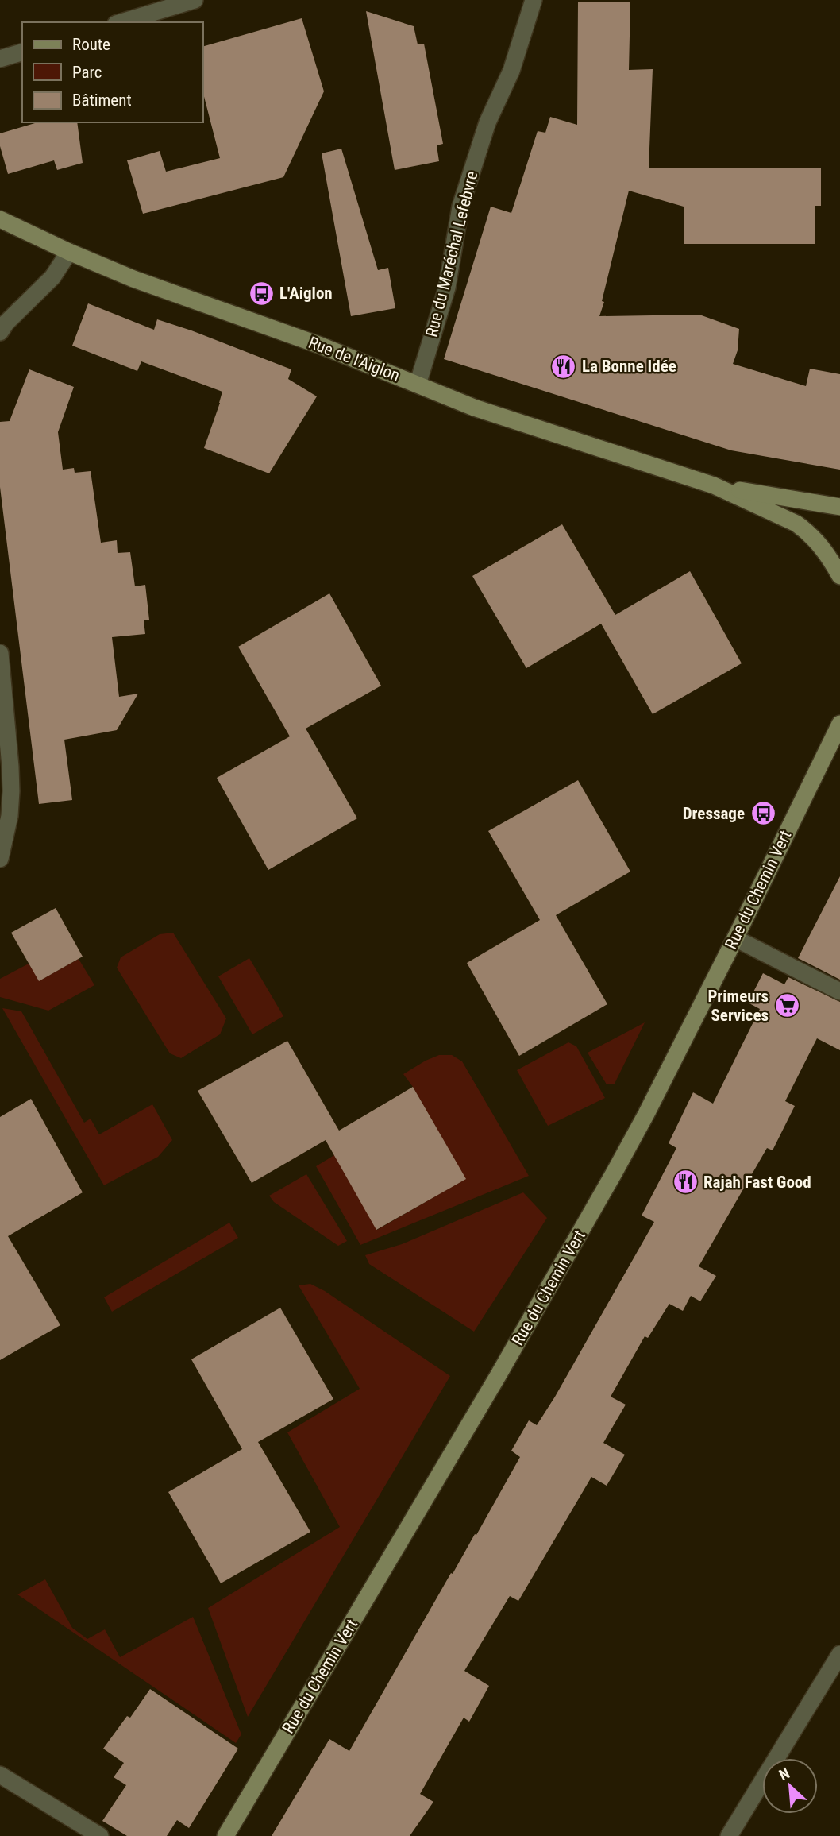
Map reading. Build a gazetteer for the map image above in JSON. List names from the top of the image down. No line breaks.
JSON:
{"streets":{"street":["Rue du Maréchal Lefebvre","Rue de l'Aiglon","Rue du Chemin Vert"]},"crossings":[["Rue du Maréchal Lefebvre","Rue de l'Aiglon"]],"places":{"bus stop":["L'Aiglon","Dressage"],"restaurant":["La Bonne Idée","Rajah Fast Good"],"supermarket":["Primeurs Services"]},"legend":["Route","Parc","Bâtiment"],"north":"top left"}
